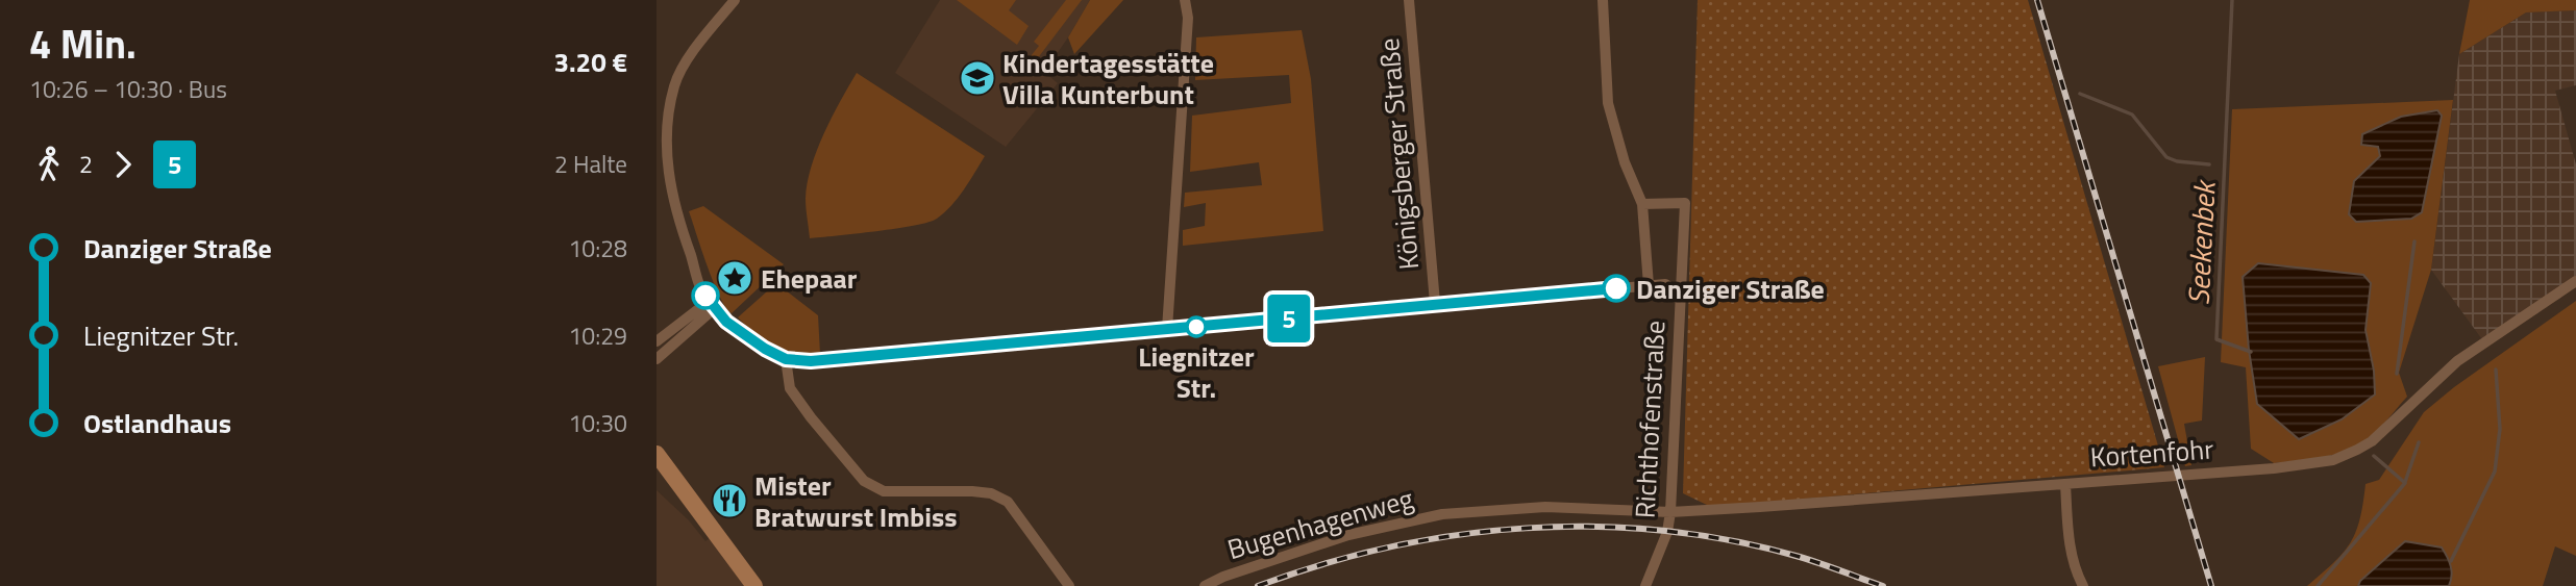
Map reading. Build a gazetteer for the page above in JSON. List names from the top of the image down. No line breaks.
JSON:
{"streets":{"street":["Königsberger Straße","Richthofenstraße","Kortenfohr","Bugenhagenweg"]},"crossings":[["Richthofenstraße","Kortenfohr"],["Richthofenstraße","Bugenhagenweg"],["Kortenfohr","Bugenhagenweg"]],"water":["Seekenbek"],"places":{"school or university":["Kindertagesstätte Villa Kunterbunt"],"place":["Ehepaar"],"other":["Danziger Straße","Liegnitzer Str."],"restaurant":["Mister Bratwurst Imbiss"]},"lines":["bus line 5"],"page":{"heading":["4 Min.","10:26 – 10:30 · Bus","3.20 €"],"on_map":"5","legs":["2","5","2 Halte"],"list":[{"name":"Danziger Straße","value":"10:28"},{"name":"Liegnitzer Str.","value":"10:29"},{"name":"Ostlandhaus","value":"10:30"}]}}
